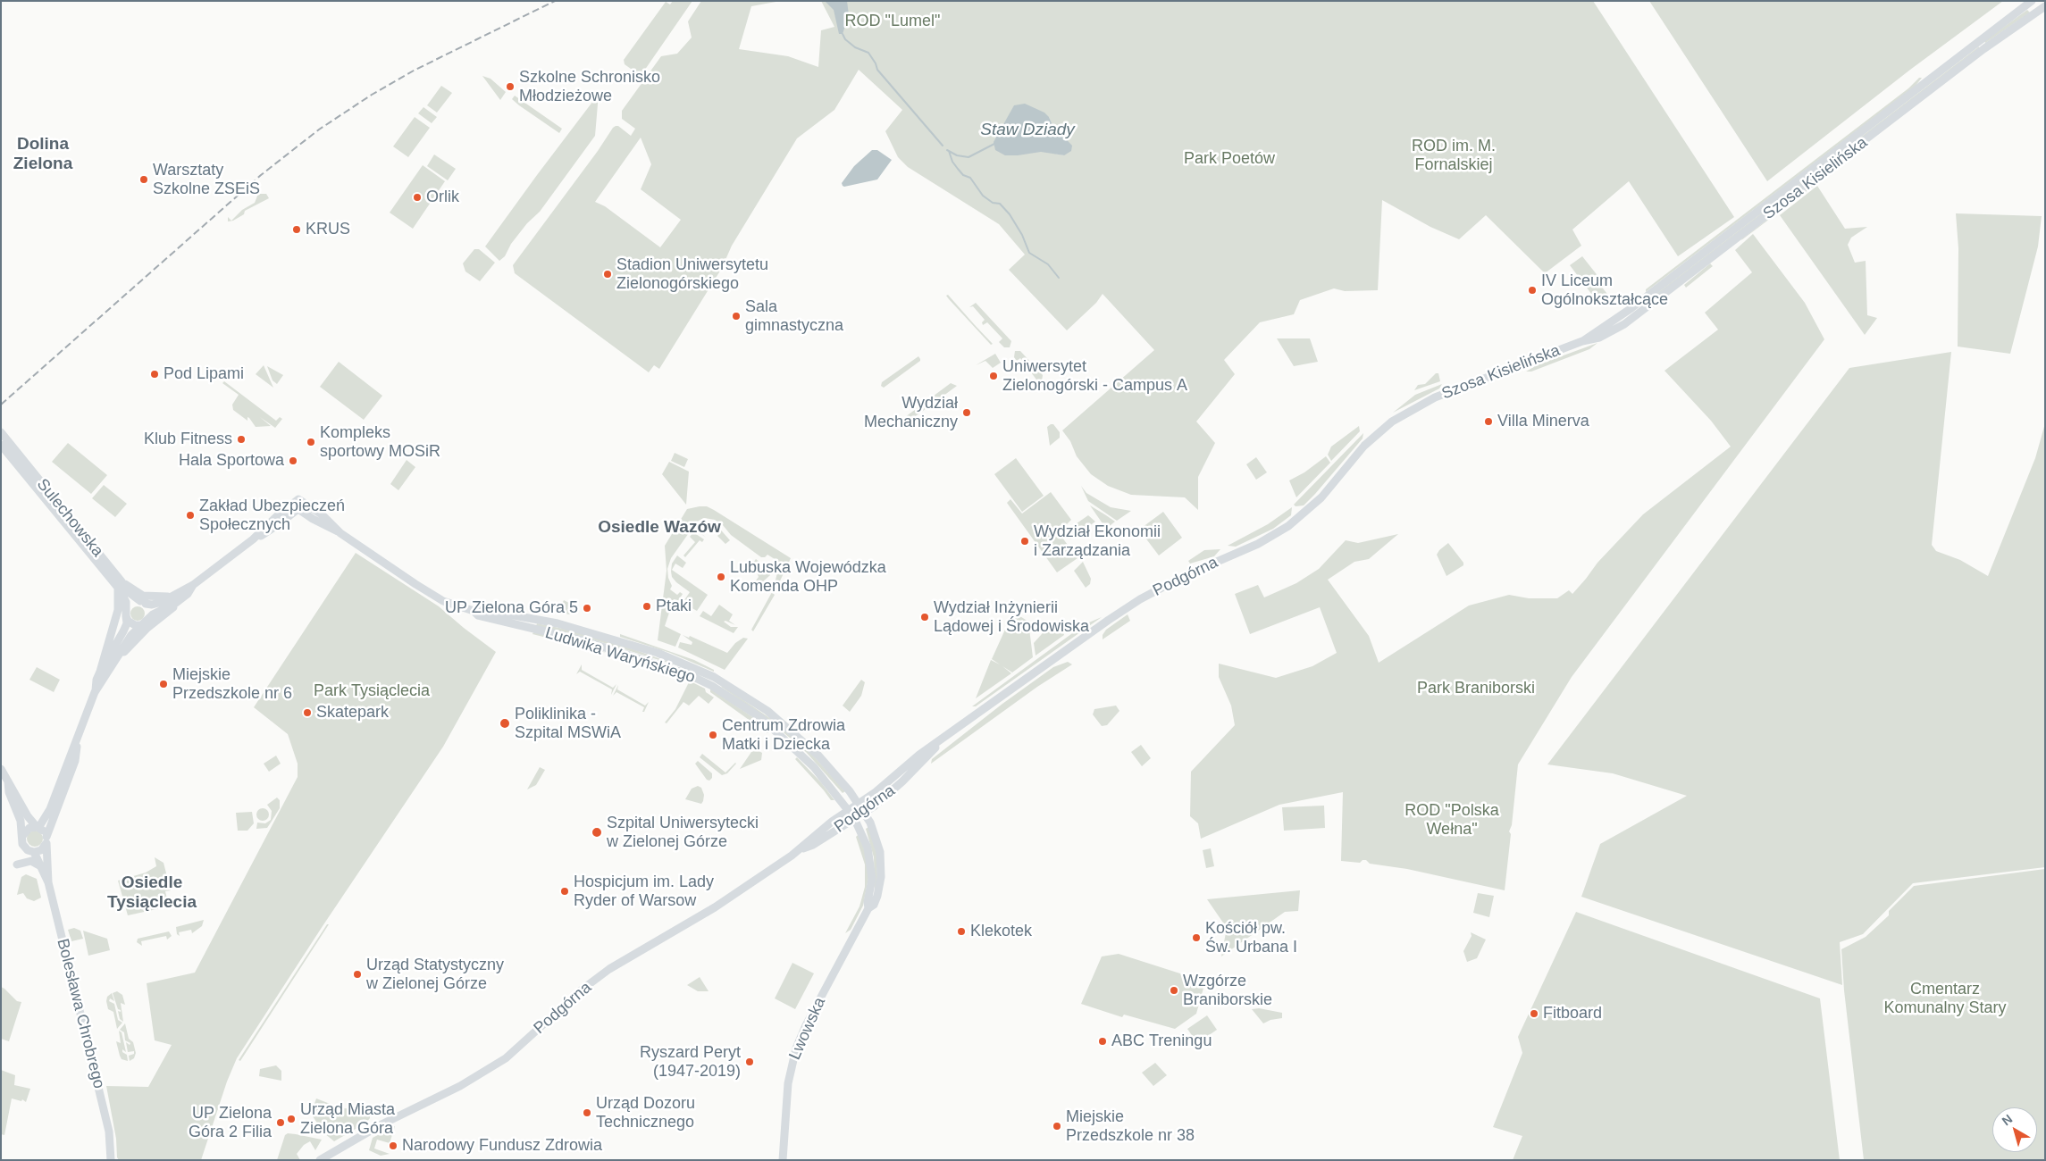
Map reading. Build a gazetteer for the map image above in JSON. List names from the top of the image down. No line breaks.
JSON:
{"streets":{"street":["Szosa Kisielińska","Sulechowska","Podgórna","Ludwika Waryńskiego","Bolesława Chrobrego","Lwowska"]},"crossings":[["Szosa Kisielińska","Podgórna"],["Podgórna","Ludwika Waryńskiego"],["Podgórna","Lwowska"],["Ludwika Waryńskiego","Lwowska"]],"districts":["Dolina Zielona","Osiedle Wazów","Osiedle Tysiąclecia"],"water":["Staw Dziady"],"parks":["ROD \"Lumel\"","ROD im. M. Fornalskiej","Park Poetów","Park Braniborski","Park Tysiąclecia","ROD \"Polska Wełna\"","Cmentarz Komunalny Stary"],"places":["Szkolne Schronisko Młodzieżowe","Warsztaty Szkolne ZSEiS","Orlik","KRUS","Stadion Uniwersytetu Zielonogórskiego","IV Liceum Ogólnokształcące","Sala gimnastyczna","Pod Lipami","Uniwersytet Zielonogórski - Campus A","Wydział Mechaniczny","Villa Minerva","Klub Fitness","Kompleks sportowy MOSiR","Hala Sportowa","Zakład Ubezpieczeń Społecznych","Wydział Ekonomii i Zarządzania","Lubuska Wojewódzka Komenda OHP","Ptaki","UP Zielona Góra 5","Wydział Inżynierii Lądowej i Środowiska","Miejskie Przedszkole nr 6","Skatepark","Poliklinika - Szpital MSWiA","Centrum Zdrowia Matki i Dziecka","Szpital Uniwersytecki w Zielonej Górze","Hospicjum im. Lady Ryder of Warsow","Klekotek","Kościół pw. Św. Urbana I","Urząd Statystyczny w Zielonej Górze","Wzgórze Braniborskie","Fitboard","ABC Treningu","Ryszard Peryt (1947-2019)","Urząd Dozoru Technicznego","Urząd Miasta Zielona Góra","UP Zielona Góra 2 Filia","Miejskie Przedszkole nr 38","Narodowy Fundusz Zdrowia"],"north":"top left"}
